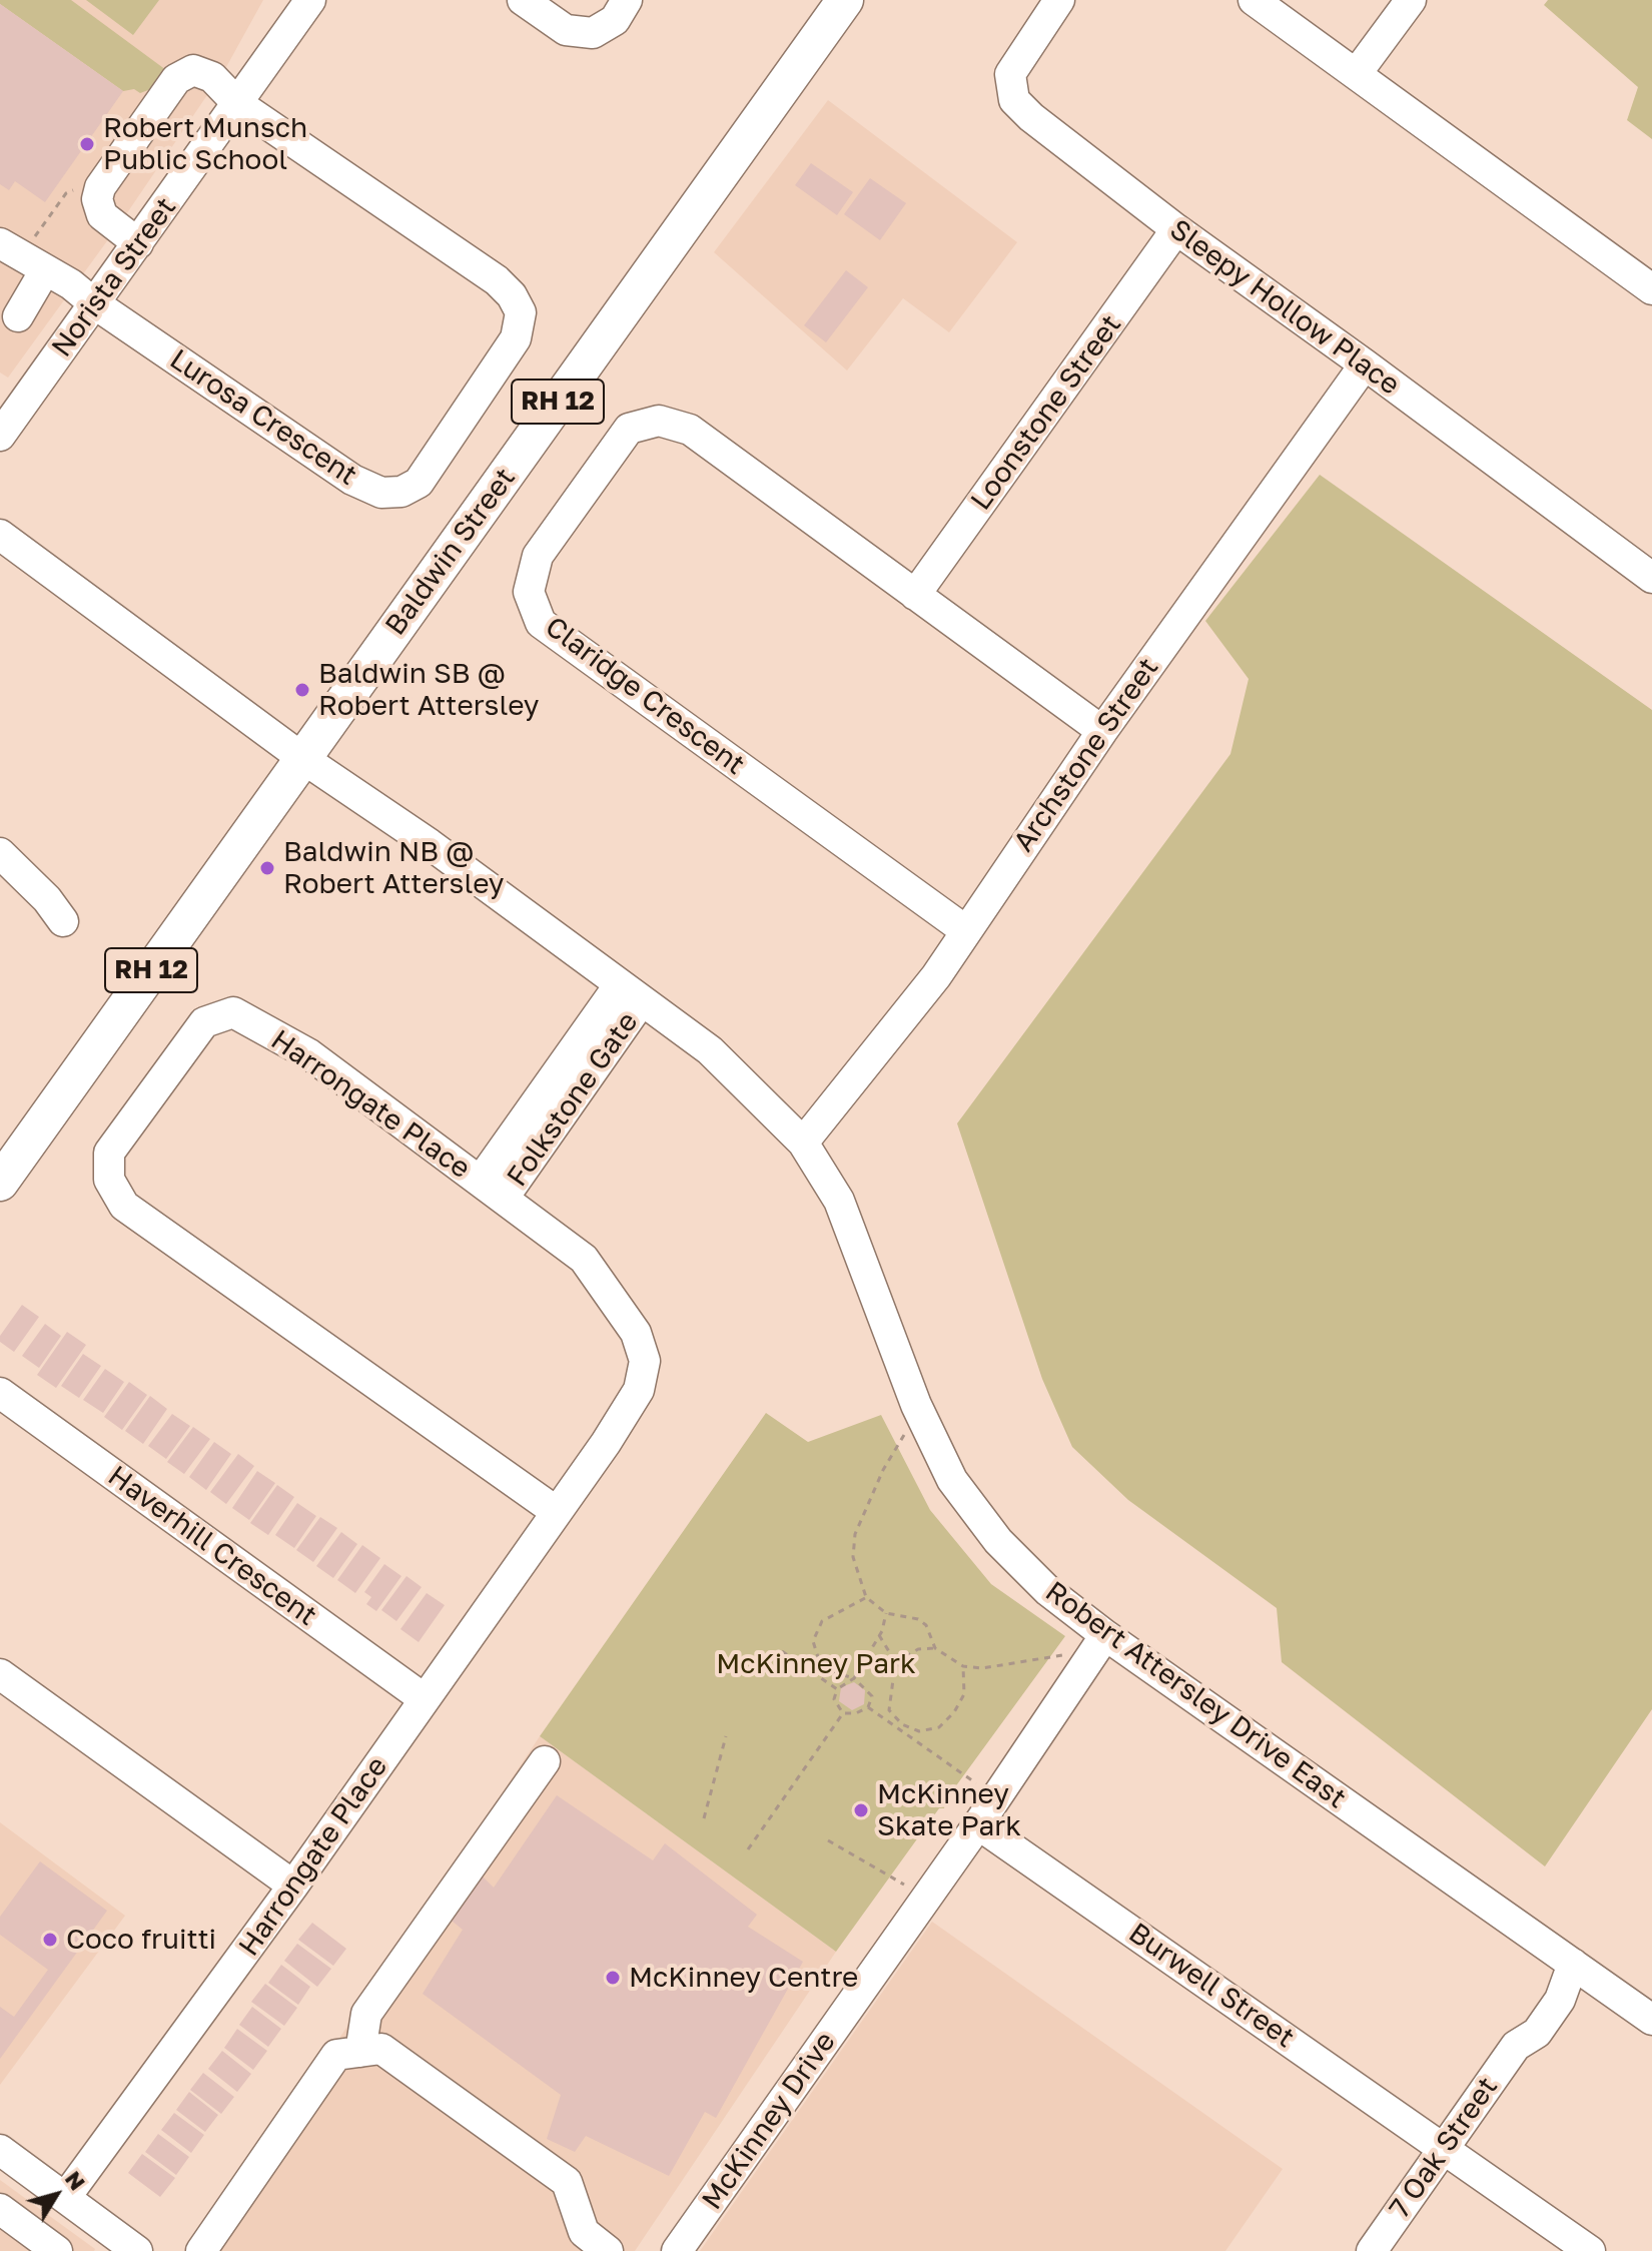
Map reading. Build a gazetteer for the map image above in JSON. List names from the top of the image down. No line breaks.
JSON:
{"streets":{"main road":["RH 12","Baldwin Street"],"street":["Norista Street","Sleepy Hollow Place","Loonstone Street","Lurosa Crescent","Claridge Crescent","Archstone Street","Folkstone Gate","Harrongate Place","Haverhill Crescent","Robert Attersley Drive East","Burwell Street","McKinney Drive","7 Oak Street"]},"crossings":[["Norista Street","Lurosa Crescent"],["Sleepy Hollow Place","Loonstone Street"],["Sleepy Hollow Place","Archstone Street"],["Loonstone Street","Claridge Crescent"],["Baldwin Street","Robert Attersley Drive East"],["Claridge Crescent","Archstone Street"],["Archstone Street","Robert Attersley Drive East"],["Folkstone Gate","Harrongate Place"],["Folkstone Gate","Robert Attersley Drive East"],["Harrongate Place","Haverhill Crescent"],["Robert Attersley Drive East","McKinney Drive"],["Robert Attersley Drive East","7 Oak Street"],["Burwell Street","McKinney Drive"],["Burwell Street","7 Oak Street"]],"parks":["McKinney Park"],"places":["Robert Munsch Public School","Baldwin SB @ Robert Attersley","Baldwin NB @ Robert Attersley","McKinney Skate Park","Coco fruitti","McKinney Centre"],"north":"top right"}
